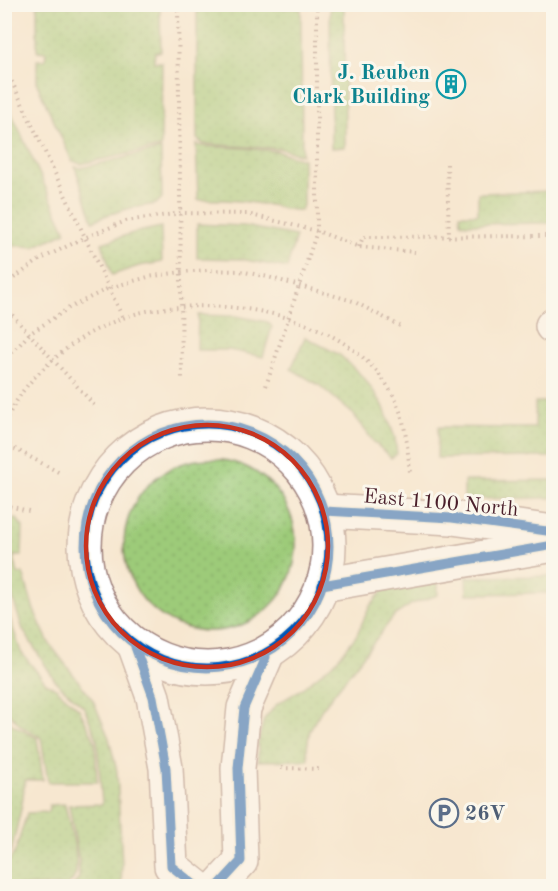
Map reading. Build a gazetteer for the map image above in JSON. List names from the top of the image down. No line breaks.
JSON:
{"streets":{"street":["East 1100 North"]},"places":{"building":["J. Reuben Clark Building"],"parking":["26V"]}}
